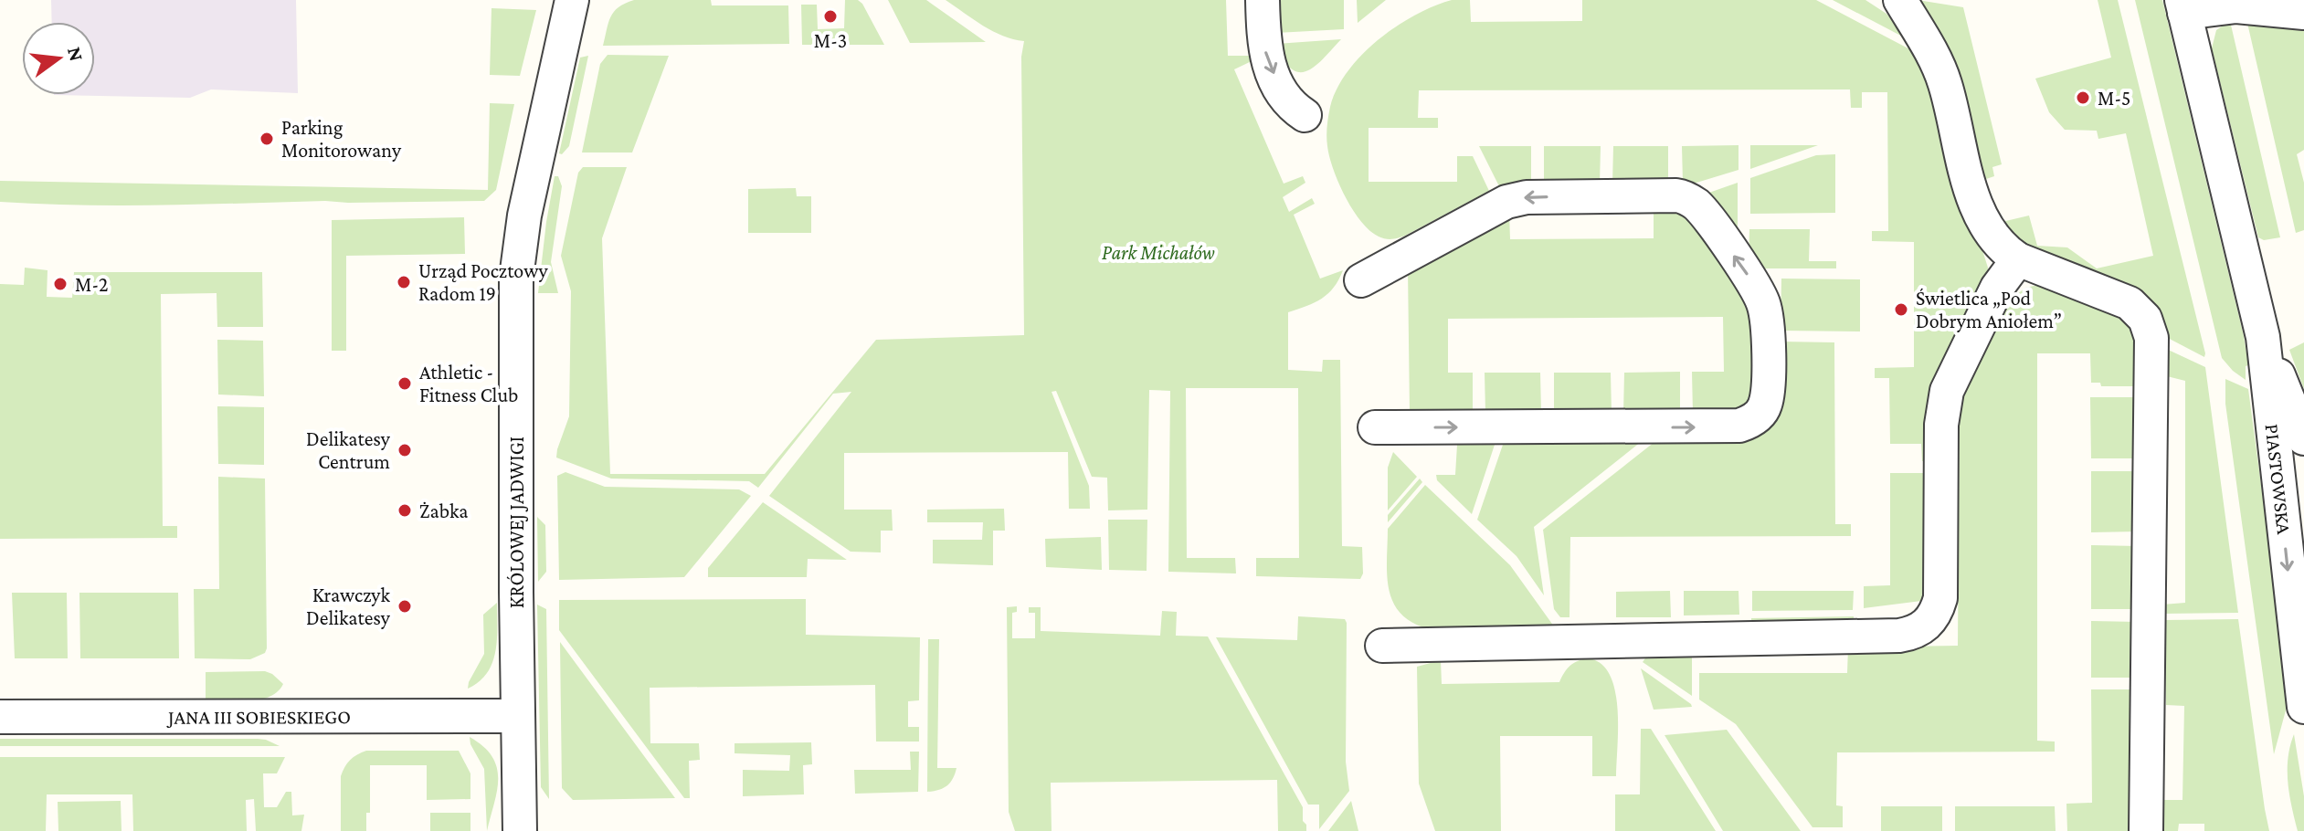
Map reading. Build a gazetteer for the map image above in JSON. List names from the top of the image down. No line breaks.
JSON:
{"streets":{"street":["PIASTOWSKA","KRÓLOWEJ JADWIGI","JANA III SOBIESKIEGO"]},"crossings":[["KRÓLOWEJ JADWIGI","JANA III SOBIESKIEGO"]],"one_way":["PIASTOWSKA"],"parks":["Park Michałów"],"places":["M-3","M-5","Parking Monitorowany","Urząd Pocztowy Radom 19","M-2","Świetlica „Pod Dobrym Aniołem”","Athletic - Fitness Club","Delikatesy Centrum","Żabka","Krawczyk Delikatesy"],"north":"right"}
